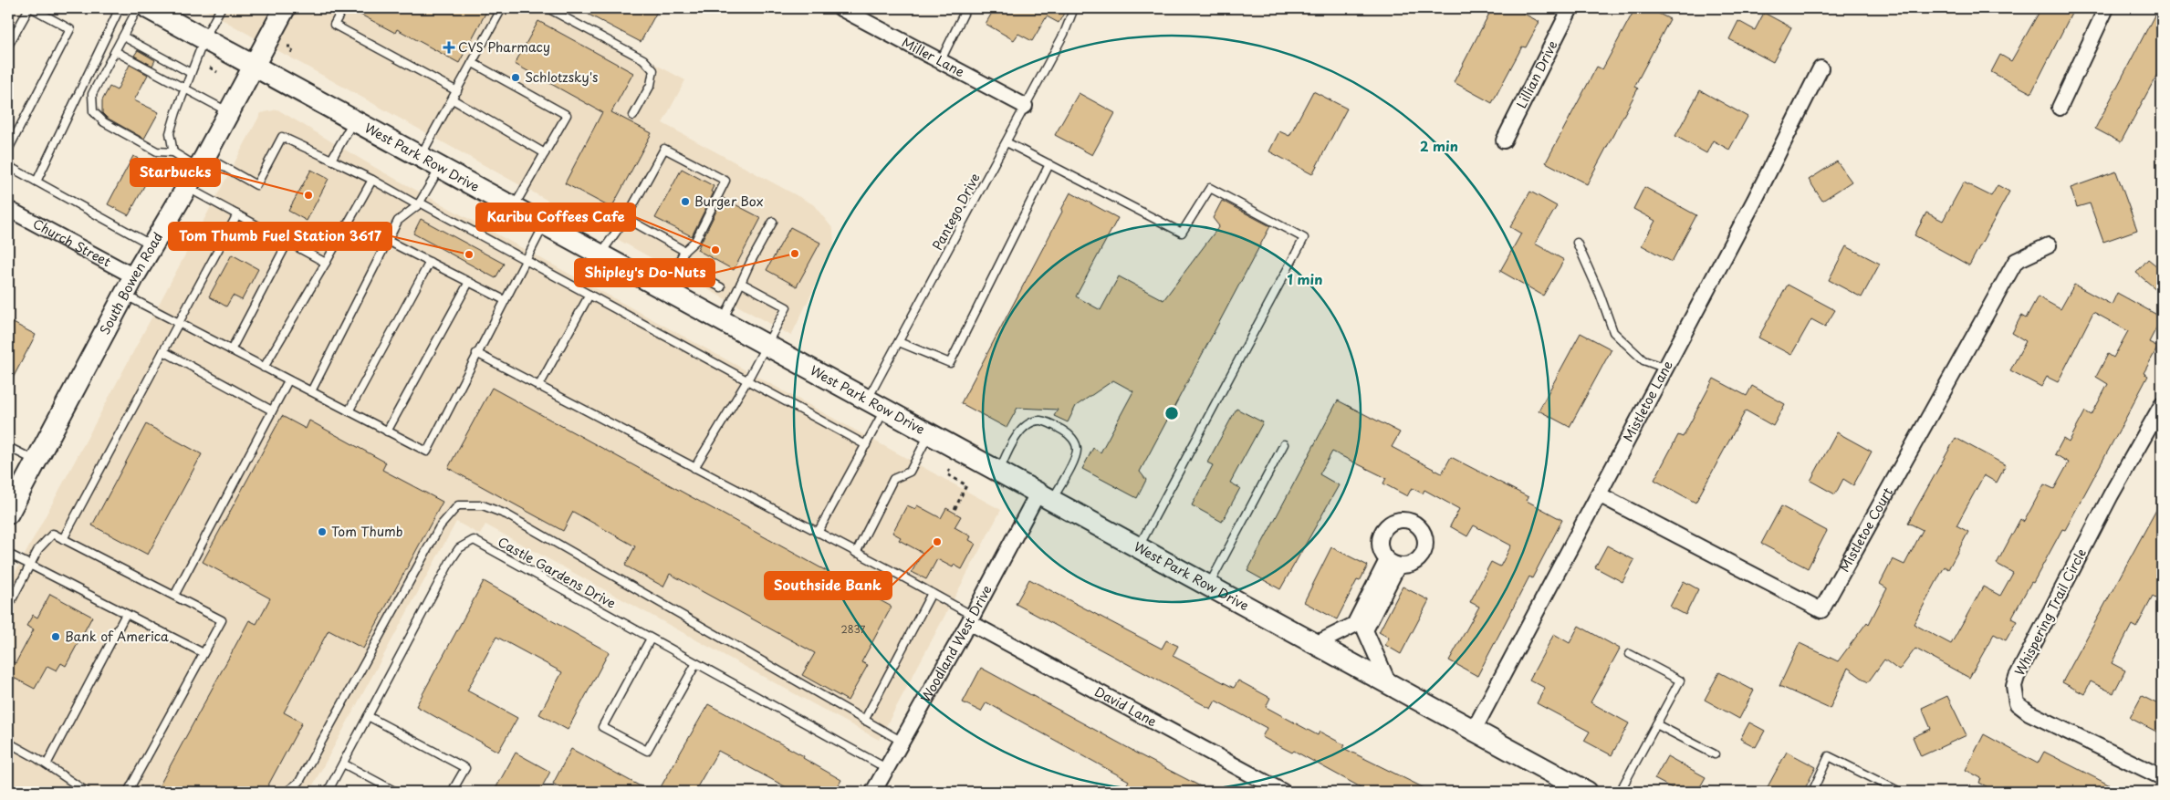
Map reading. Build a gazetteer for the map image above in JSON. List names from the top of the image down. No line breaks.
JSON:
{"streets":{"main road":["West Park Row Drive","South Bowen Road"],"street":["Miller Lane","Lillian Drive","Church Street","Mistletoe Lane","Mistletoe Court","Whispering Trail Circle","Woodland West Drive","David Lane"],"lane":["Pantego Drive","Castle Gardens Drive"]},"crossings":[["Miller Lane","Pantego Drive"],["West Park Row Drive","Pantego Drive"],["West Park Row Drive","South Bowen Road"],["West Park Row Drive","Mistletoe Lane"],["West Park Row Drive","Woodland West Drive"],["Church Street","South Bowen Road"],["Mistletoe Lane","Mistletoe Court"],["Castle Gardens Drive","Woodland West Drive"],["Woodland West Drive","David Lane"]],"places":{"health":["CVS Pharmacy"],"other":["Schlotzsky's","Starbucks","Burger Box","Karibu Coffees Cafe","Shipley's Do-Nuts","Tom Thumb Fuel Station 3617","Tom Thumb","Southside Bank","Bank of America"]},"house_numbers":["2837"],"rings":["2 min","1 min"]}
